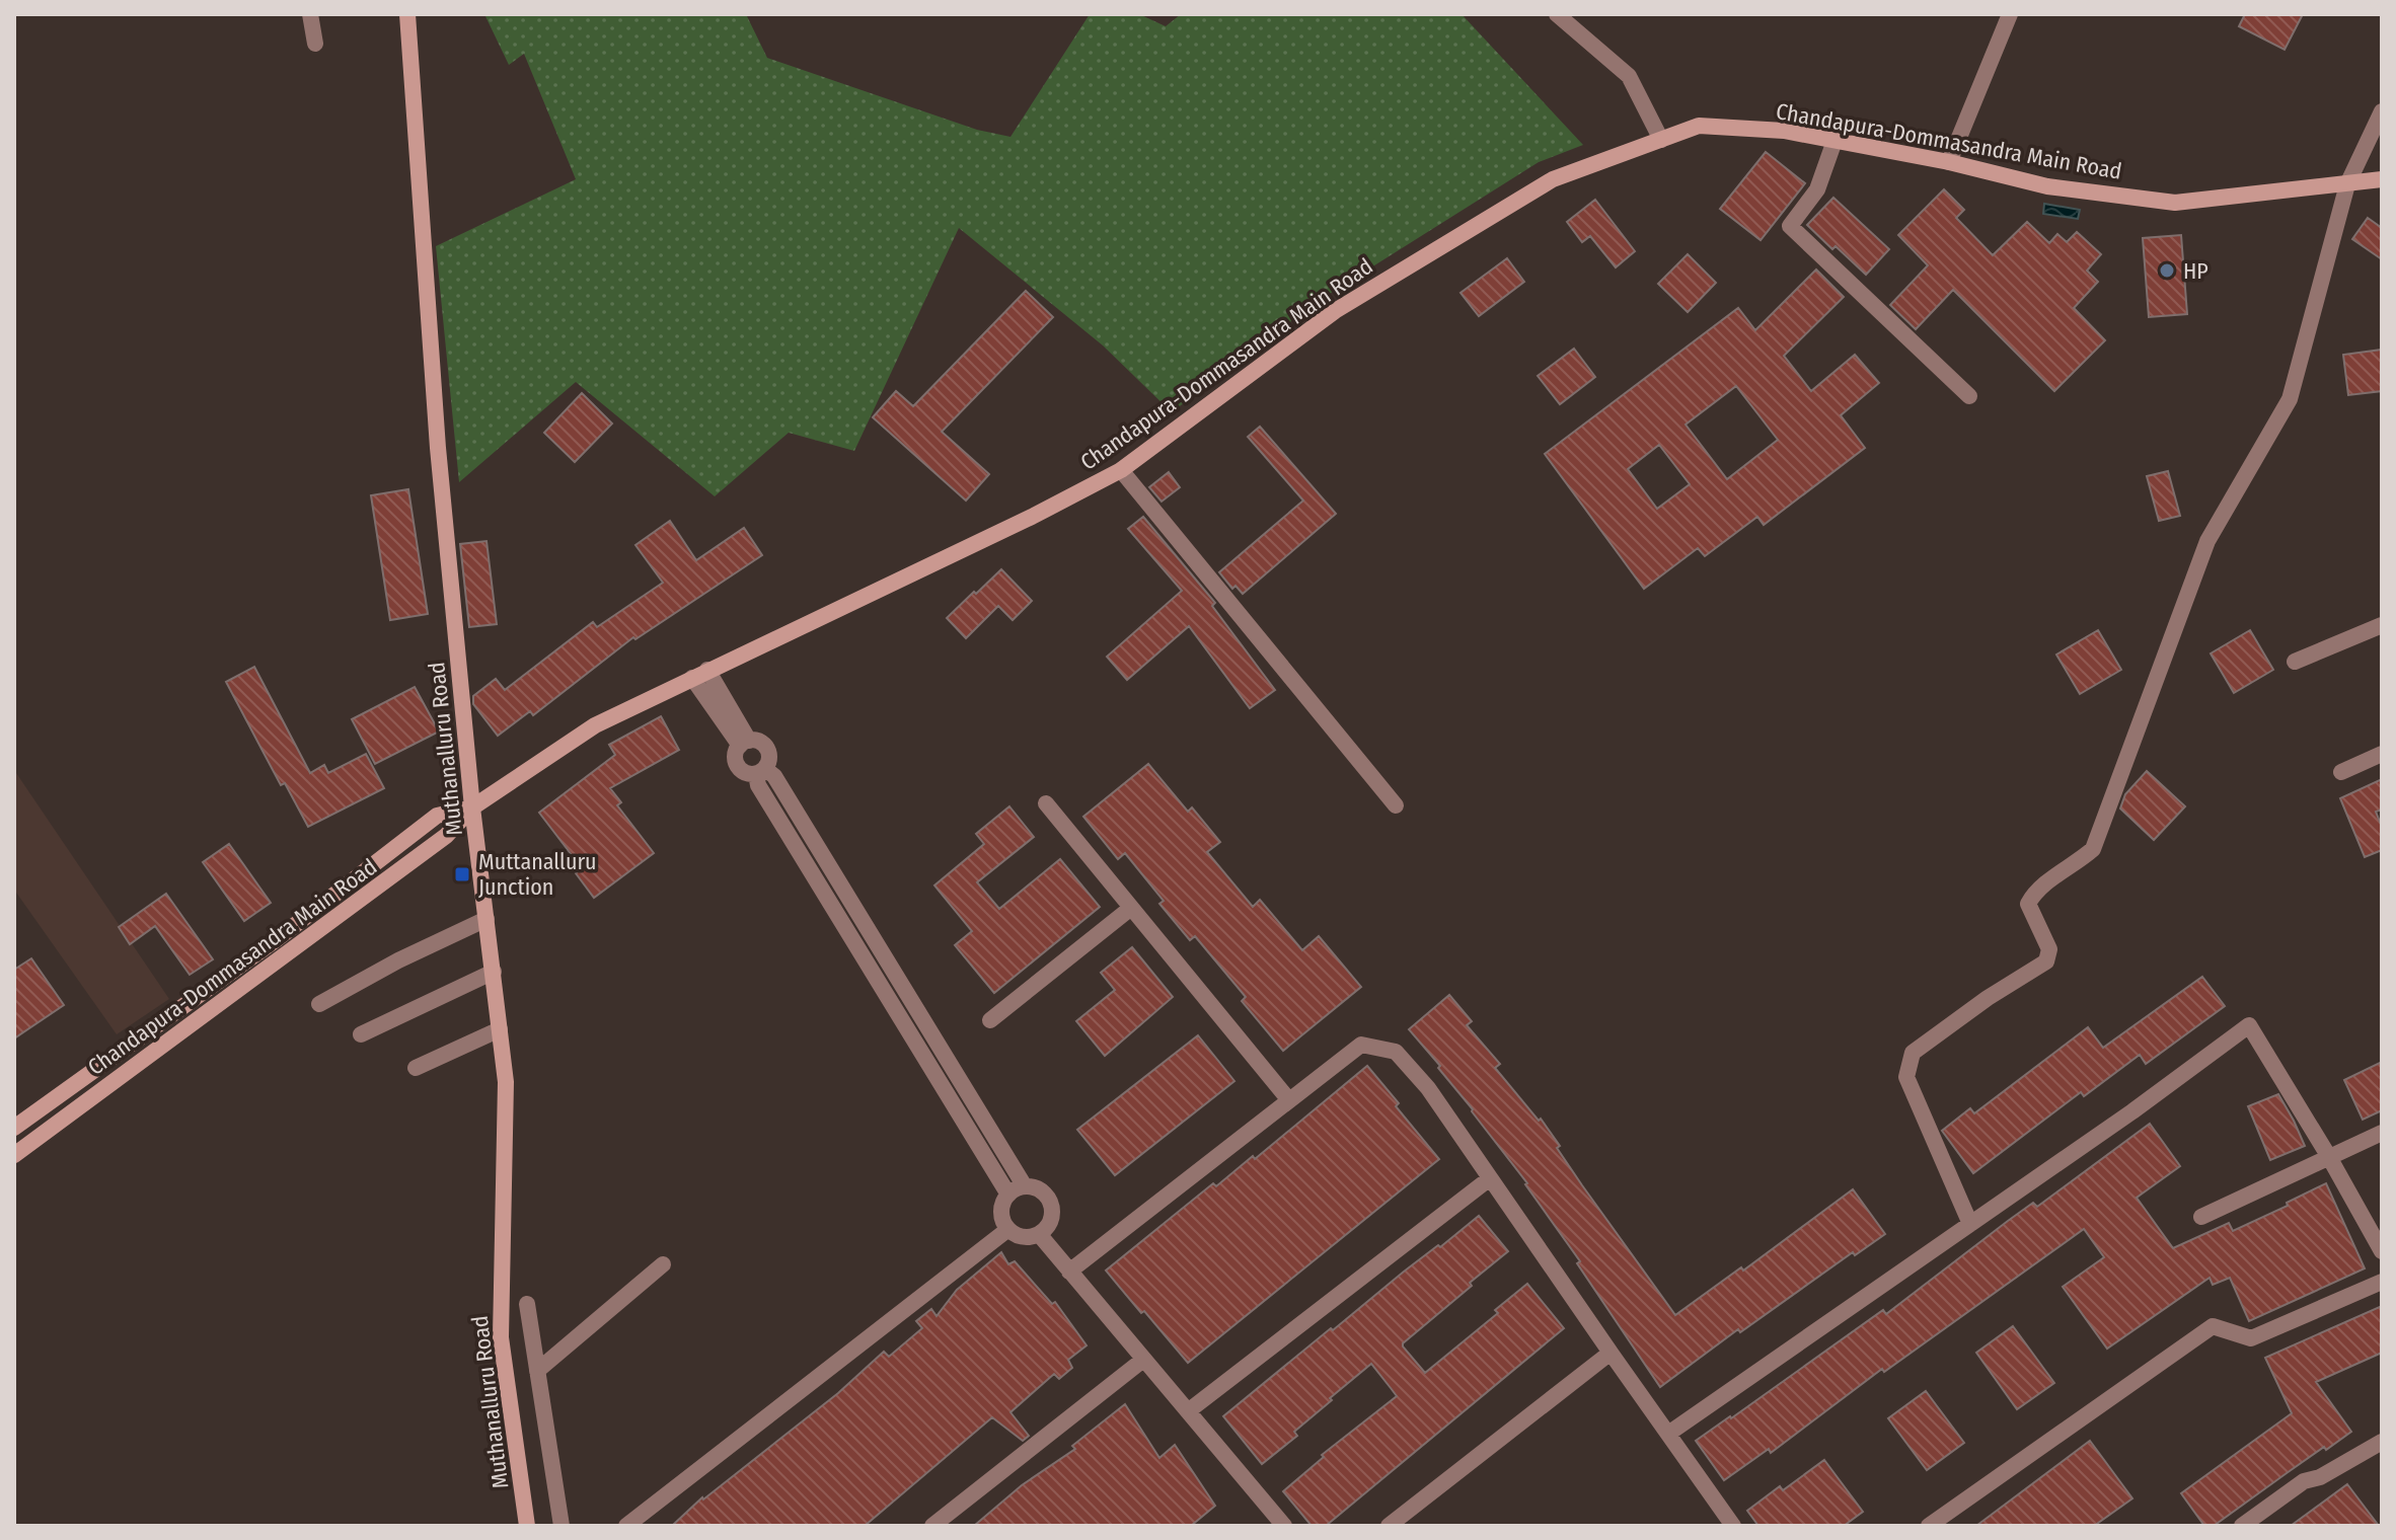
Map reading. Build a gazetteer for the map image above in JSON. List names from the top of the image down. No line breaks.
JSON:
{"streets":{"main road":["Chandapura-Dommasandra Main Road","Muthanalluru Road"]},"crossings":[["Chandapura-Dommasandra Main Road","Muthanalluru Road"]],"places":{"other":["HP"],"transit":["Muttanalluru Junction"]}}
